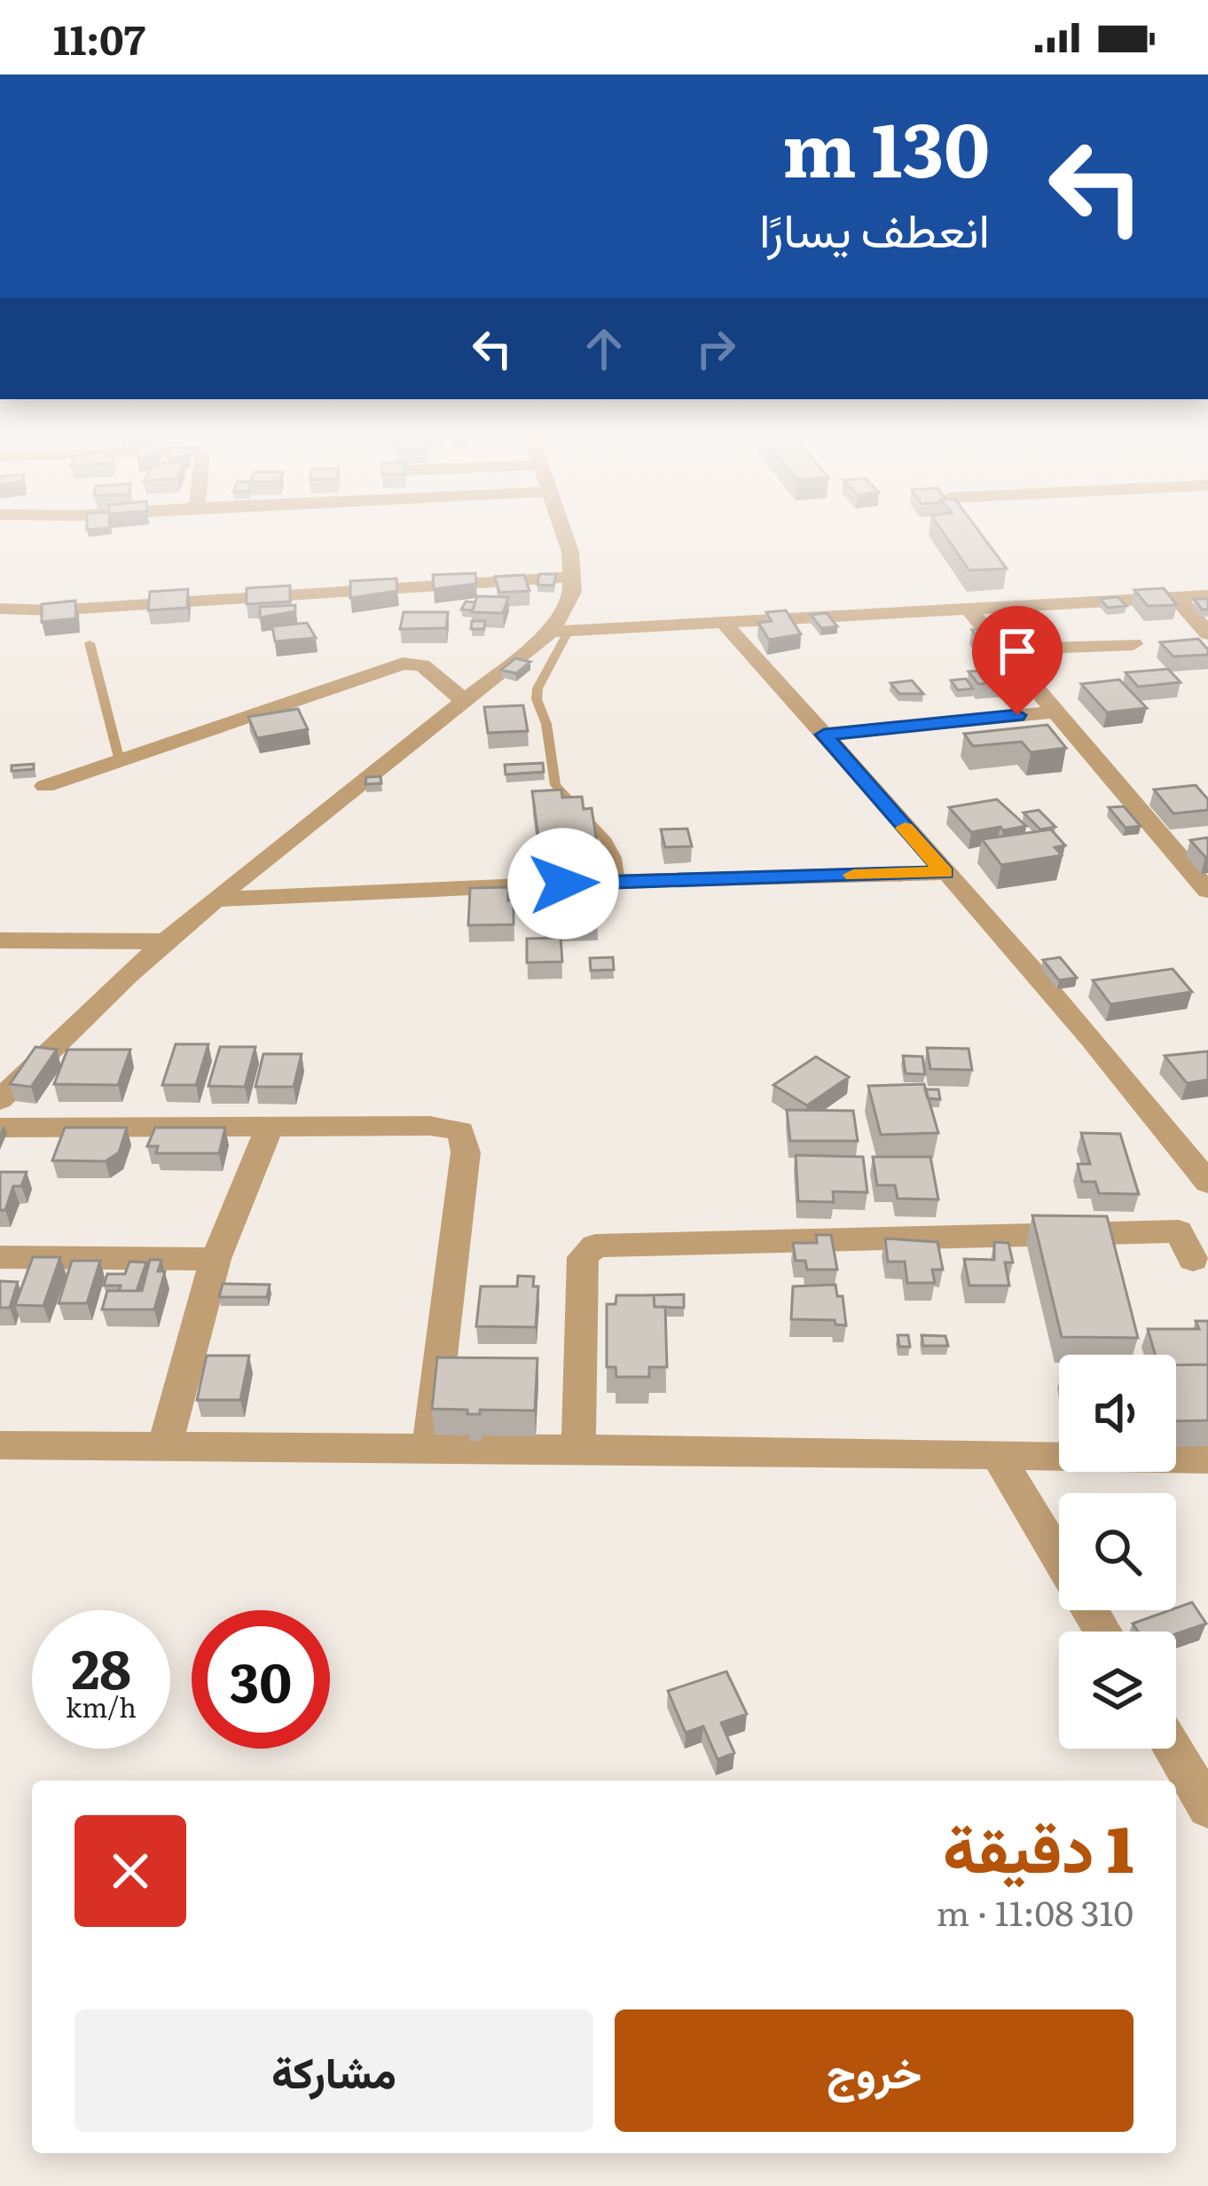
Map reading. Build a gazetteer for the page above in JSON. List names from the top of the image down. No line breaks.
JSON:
{"page":{"status":"11:07","turn":["130 m","انعطف يسارًا"],"speed":"28 km/h","limit":"30","heading":["1 دقيقة","310 m · 11:08"],"buttons":["خروج","مشاركة"]}}
